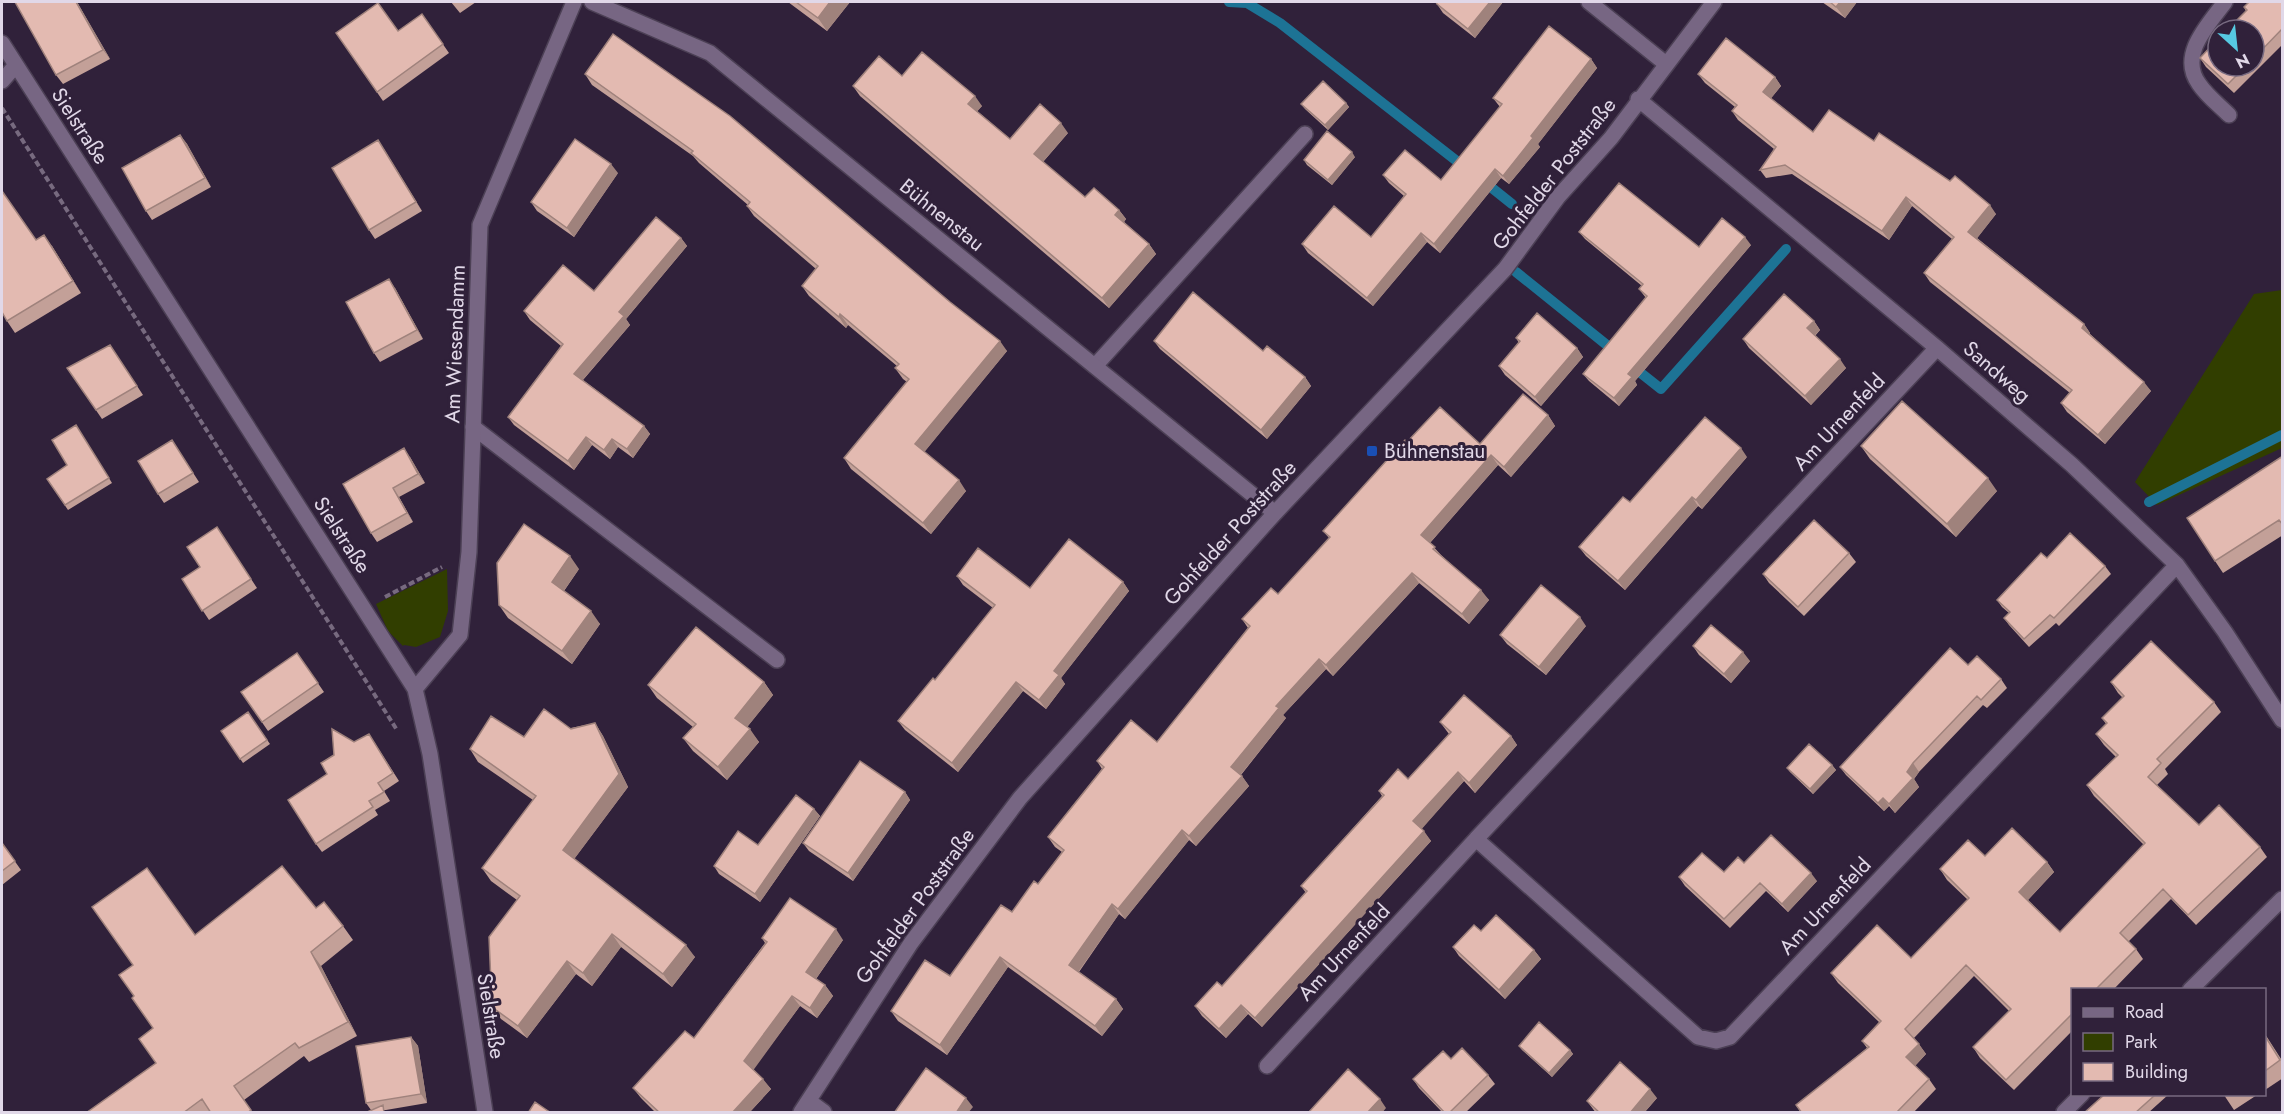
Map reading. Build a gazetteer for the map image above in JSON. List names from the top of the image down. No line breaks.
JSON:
{"streets":{"street":["Sielstraße","Gohfelder Poststraße","Bühnenstau","Am Wiesendamm","Sandweg","Am Urnenfeld"]},"crossings":[["Sielstraße","Am Wiesendamm"],["Gohfelder Poststraße","Bühnenstau"],["Gohfelder Poststraße","Sandweg"],["Sandweg","Am Urnenfeld"]],"places":{"transit":["Bühnenstau"]},"legend":["Road","Park","Building"],"north":"bottom right"}
